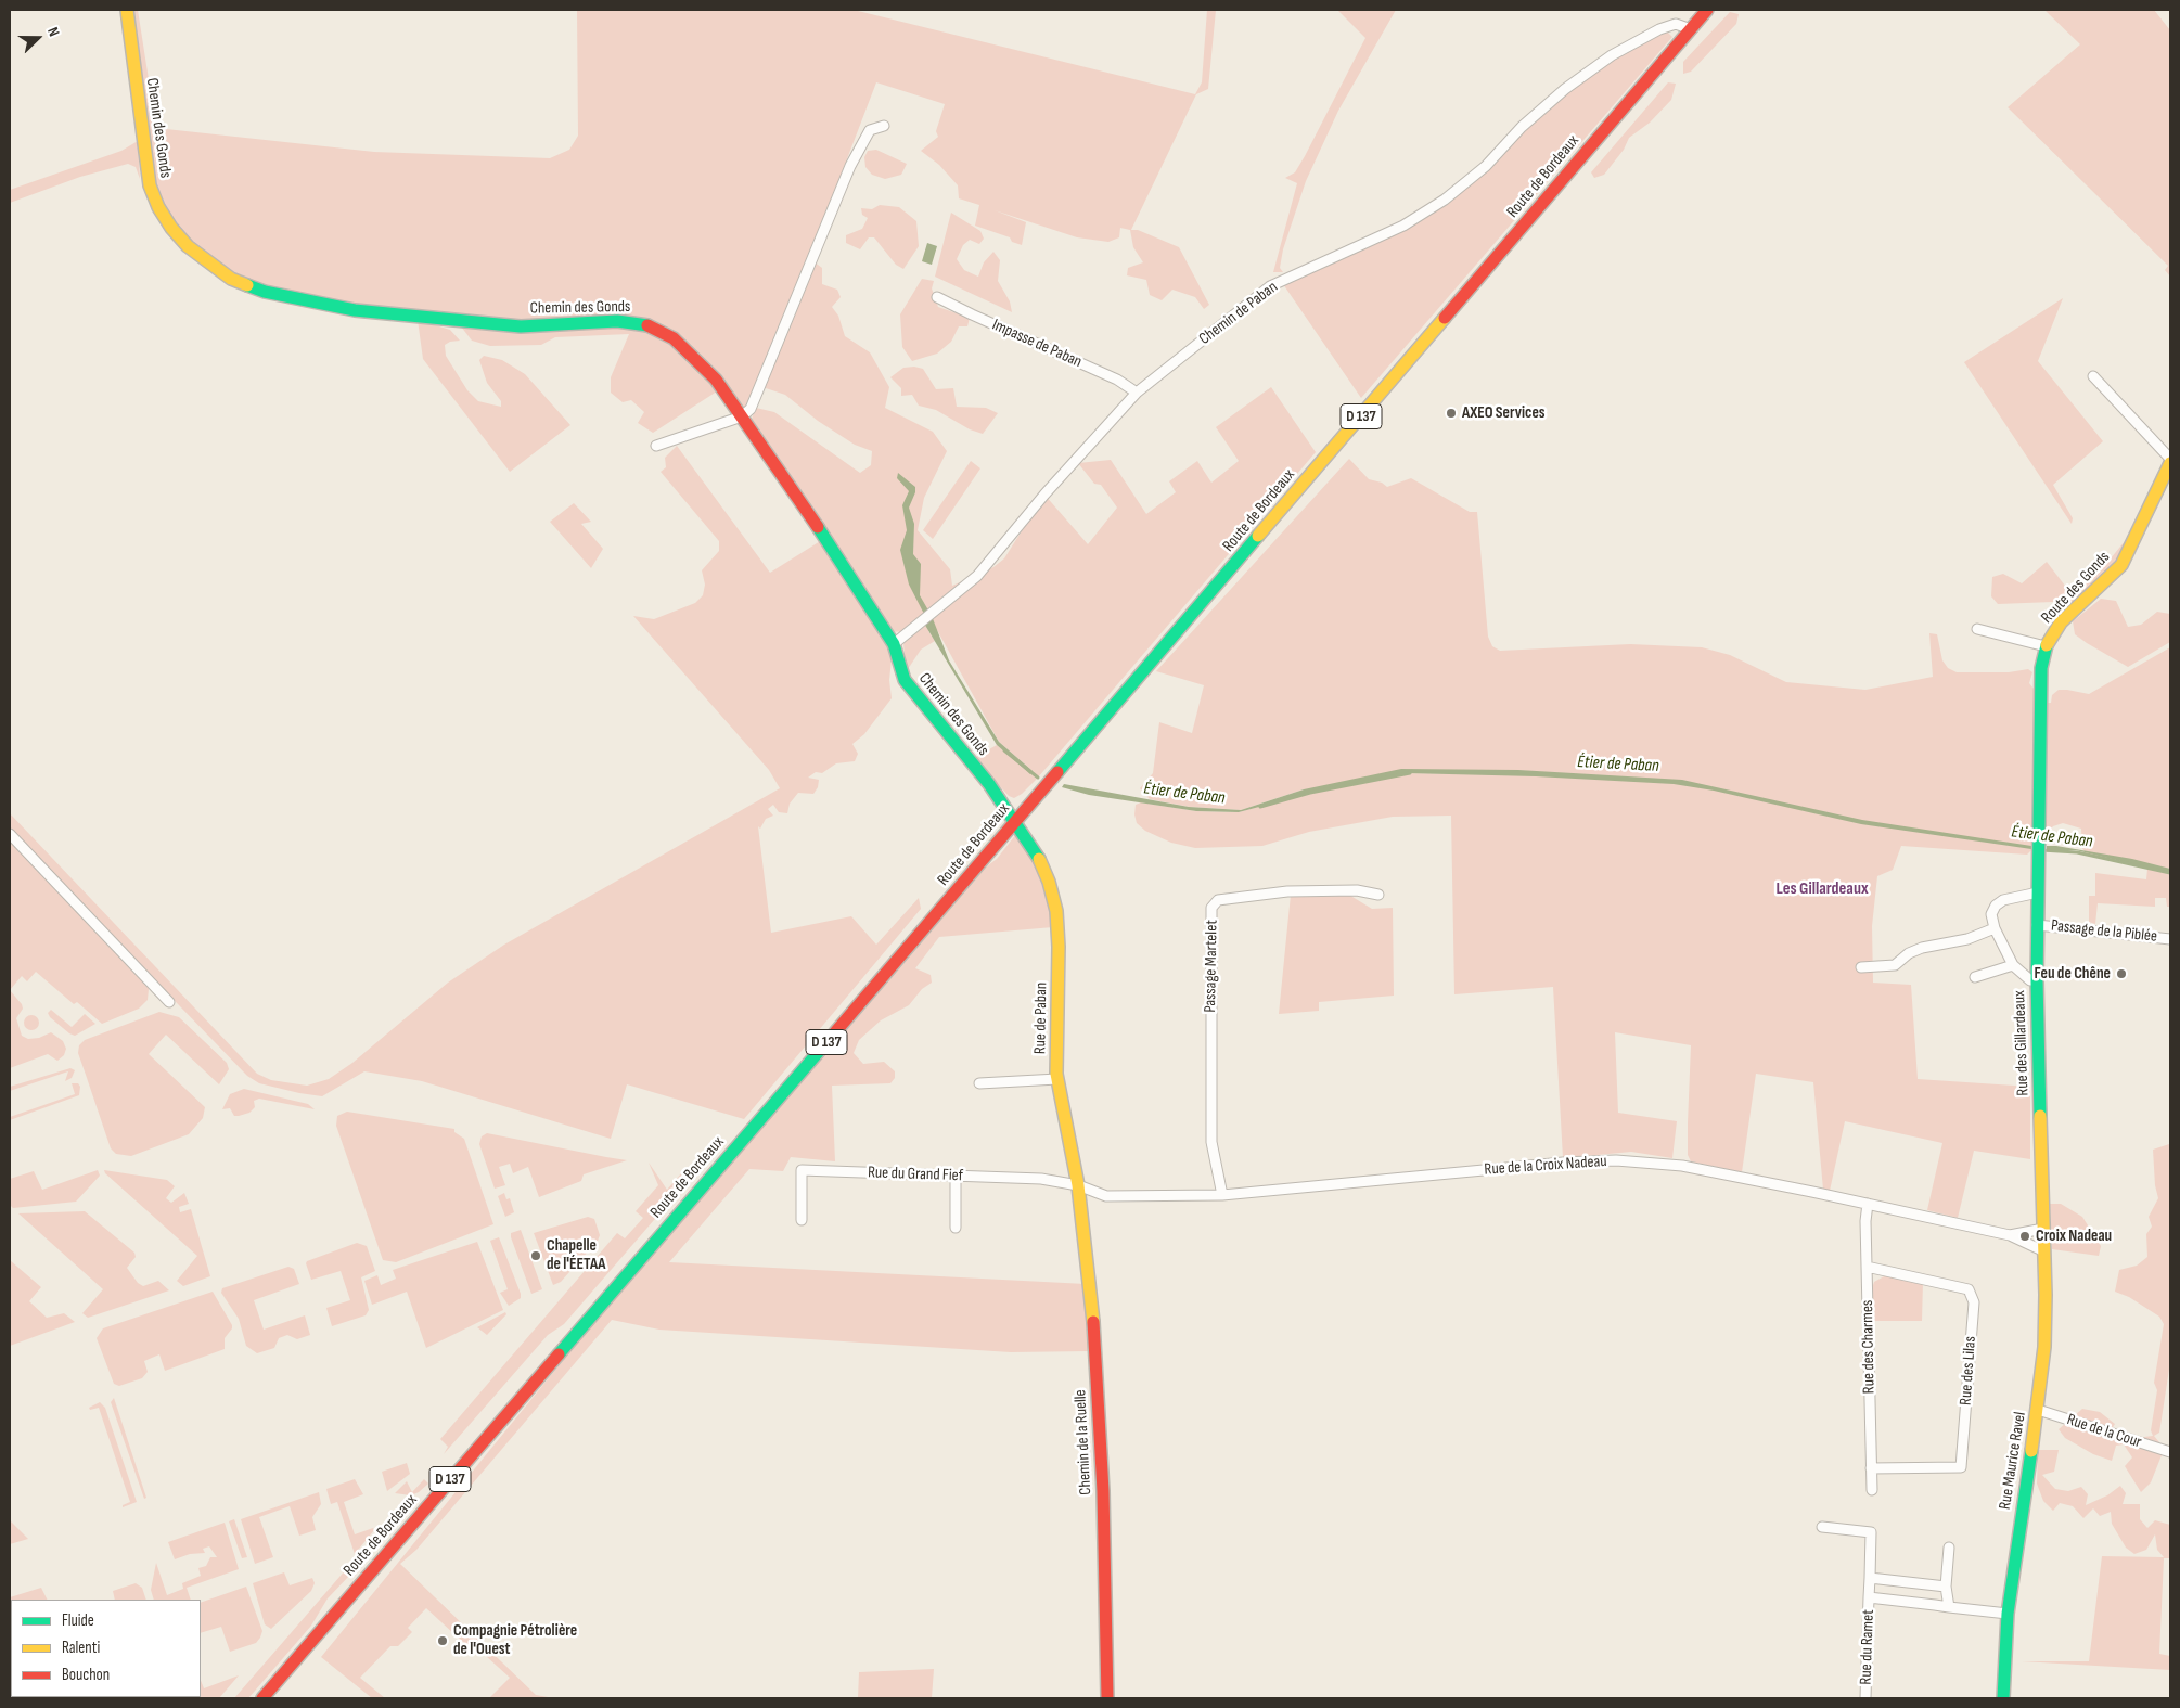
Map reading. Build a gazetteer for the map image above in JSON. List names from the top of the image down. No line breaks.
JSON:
{"streets":{"street":["Chemin des Gonds","Route de Bordeaux","Chemin de Paban","Impasse de Paban","D 137","Route des Gonds","Passage de la Piblée","Passage Martelet","Rue de Paban","Rue des Gillardeaux","Rue de la Croix Nadeau","Rue du Grand Fief","Rue des Charmes","Rue des Lilas","Rue de la Cour","Chemin de la Ruelle","Rue Maurice Ravel","Rue du Ramet"]},"crossings":[["Chemin des Gonds","Route de Bordeaux"],["Chemin des Gonds","Chemin de Paban"],["Chemin des Gonds","Rue de Paban"],["Route de Bordeaux","Chemin de Paban"],["Chemin de Paban","Impasse de Paban"],["Route des Gonds","Rue des Gillardeaux"],["Passage de la Piblée","Rue des Gillardeaux"],["Passage Martelet","Rue de la Croix Nadeau"],["Rue de Paban","Rue de la Croix Nadeau"],["Rue de Paban","Rue du Grand Fief"],["Rue de Paban","Chemin de la Ruelle"],["Rue des Gillardeaux","Rue Maurice Ravel"],["Rue de la Croix Nadeau","Rue du Grand Fief"],["Rue de la Croix Nadeau","Rue des Charmes"],["Rue de la Croix Nadeau","Chemin de la Ruelle"],["Rue du Grand Fief","Chemin de la Ruelle"],["Rue des Charmes","Rue des Lilas"],["Rue de la Cour","Rue Maurice Ravel"],["Rue Maurice Ravel","Rue du Ramet"]],"districts":["Les Gillardeaux"],"water":["Étier de Paban"],"places":["AXEO Services","Feu de Chêne","Croix Nadeau","Chapelle de l'ÉETAA","Compagnie Pétrolière de l'Ouest"],"legend":["Fluide","Ralenti","Bouchon"],"north":"right"}
